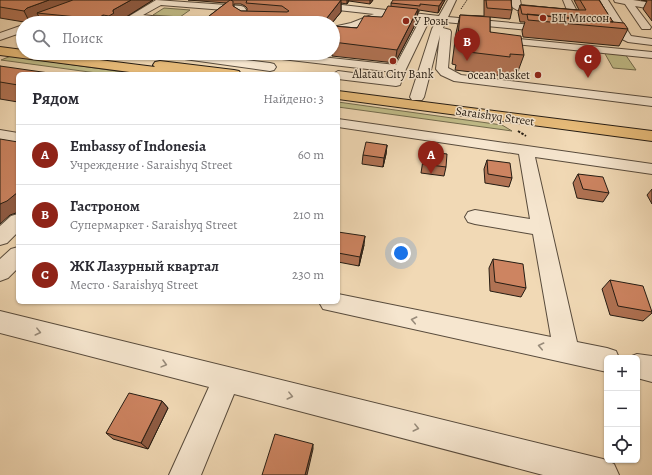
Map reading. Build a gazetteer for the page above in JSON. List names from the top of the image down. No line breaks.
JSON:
{"streets":{"main road":["Saraishyq Street"]},"places":["БЦ Миссон","У Розы","Alatau City Bank","ocean basket"],"page":{"search":"Поиск","pins":["B","C","A"],"heading":["Рядом","Найдено: 3"],"list":[{"mark":"A","name":"Embassy of Indonesia","note":"Учреждение · Saraishyq Street","value":"60 m"},{"mark":"B","name":"Гастроном","note":"Супермаркет · Saraishyq Street","value":"210 m"},{"mark":"C","name":"ЖК Лазурный квартал","note":"Место · Saraishyq Street","value":"230 m"}],"map_buttons":["+","−"]}}
